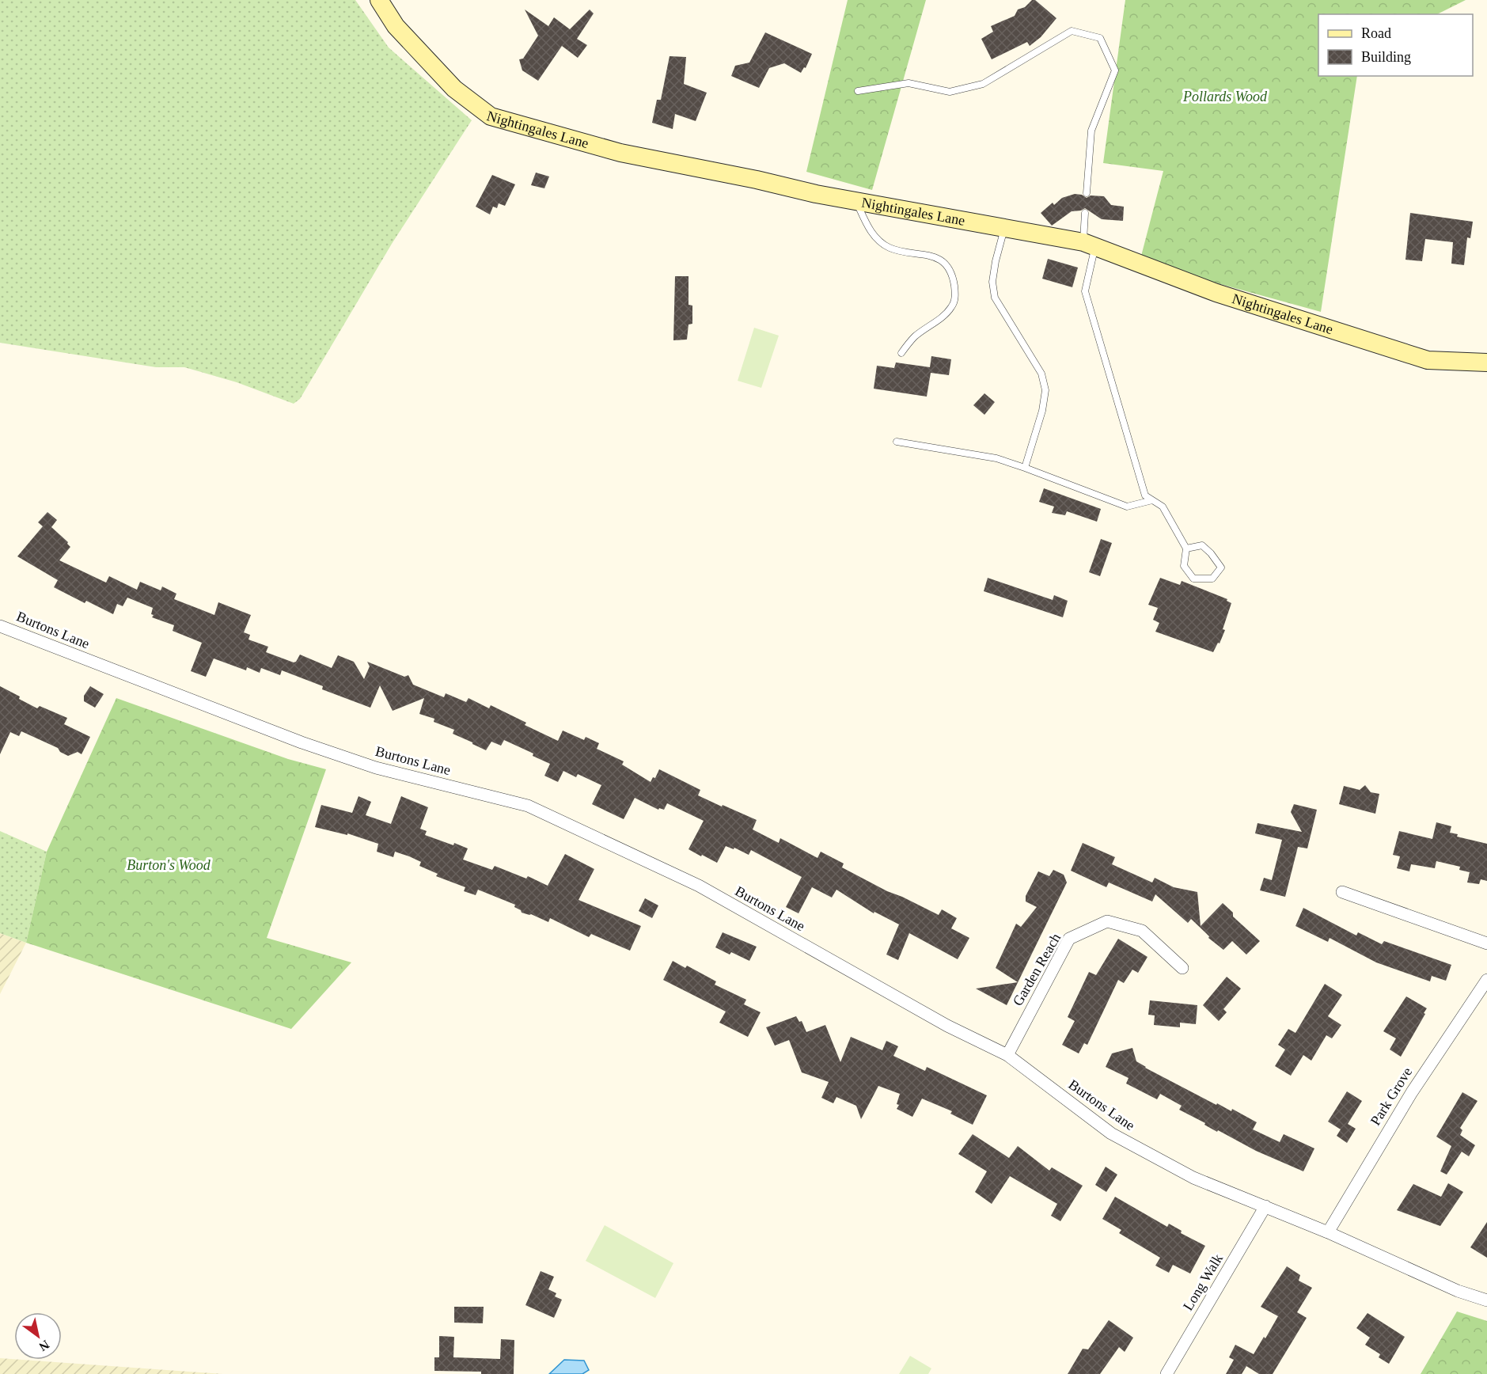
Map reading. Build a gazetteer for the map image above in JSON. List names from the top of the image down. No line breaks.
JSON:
{"streets":{"main road":["Nightingales Lane"],"street":["Burtons Lane","Garden Reach","Park Grove","Long Walk"]},"crossings":[["Burtons Lane","Garden Reach"],["Burtons Lane","Park Grove"],["Burtons Lane","Long Walk"]],"parks":["Pollards Wood","Burton's Wood"],"legend":["Road","Building"],"north":"bottom right"}
